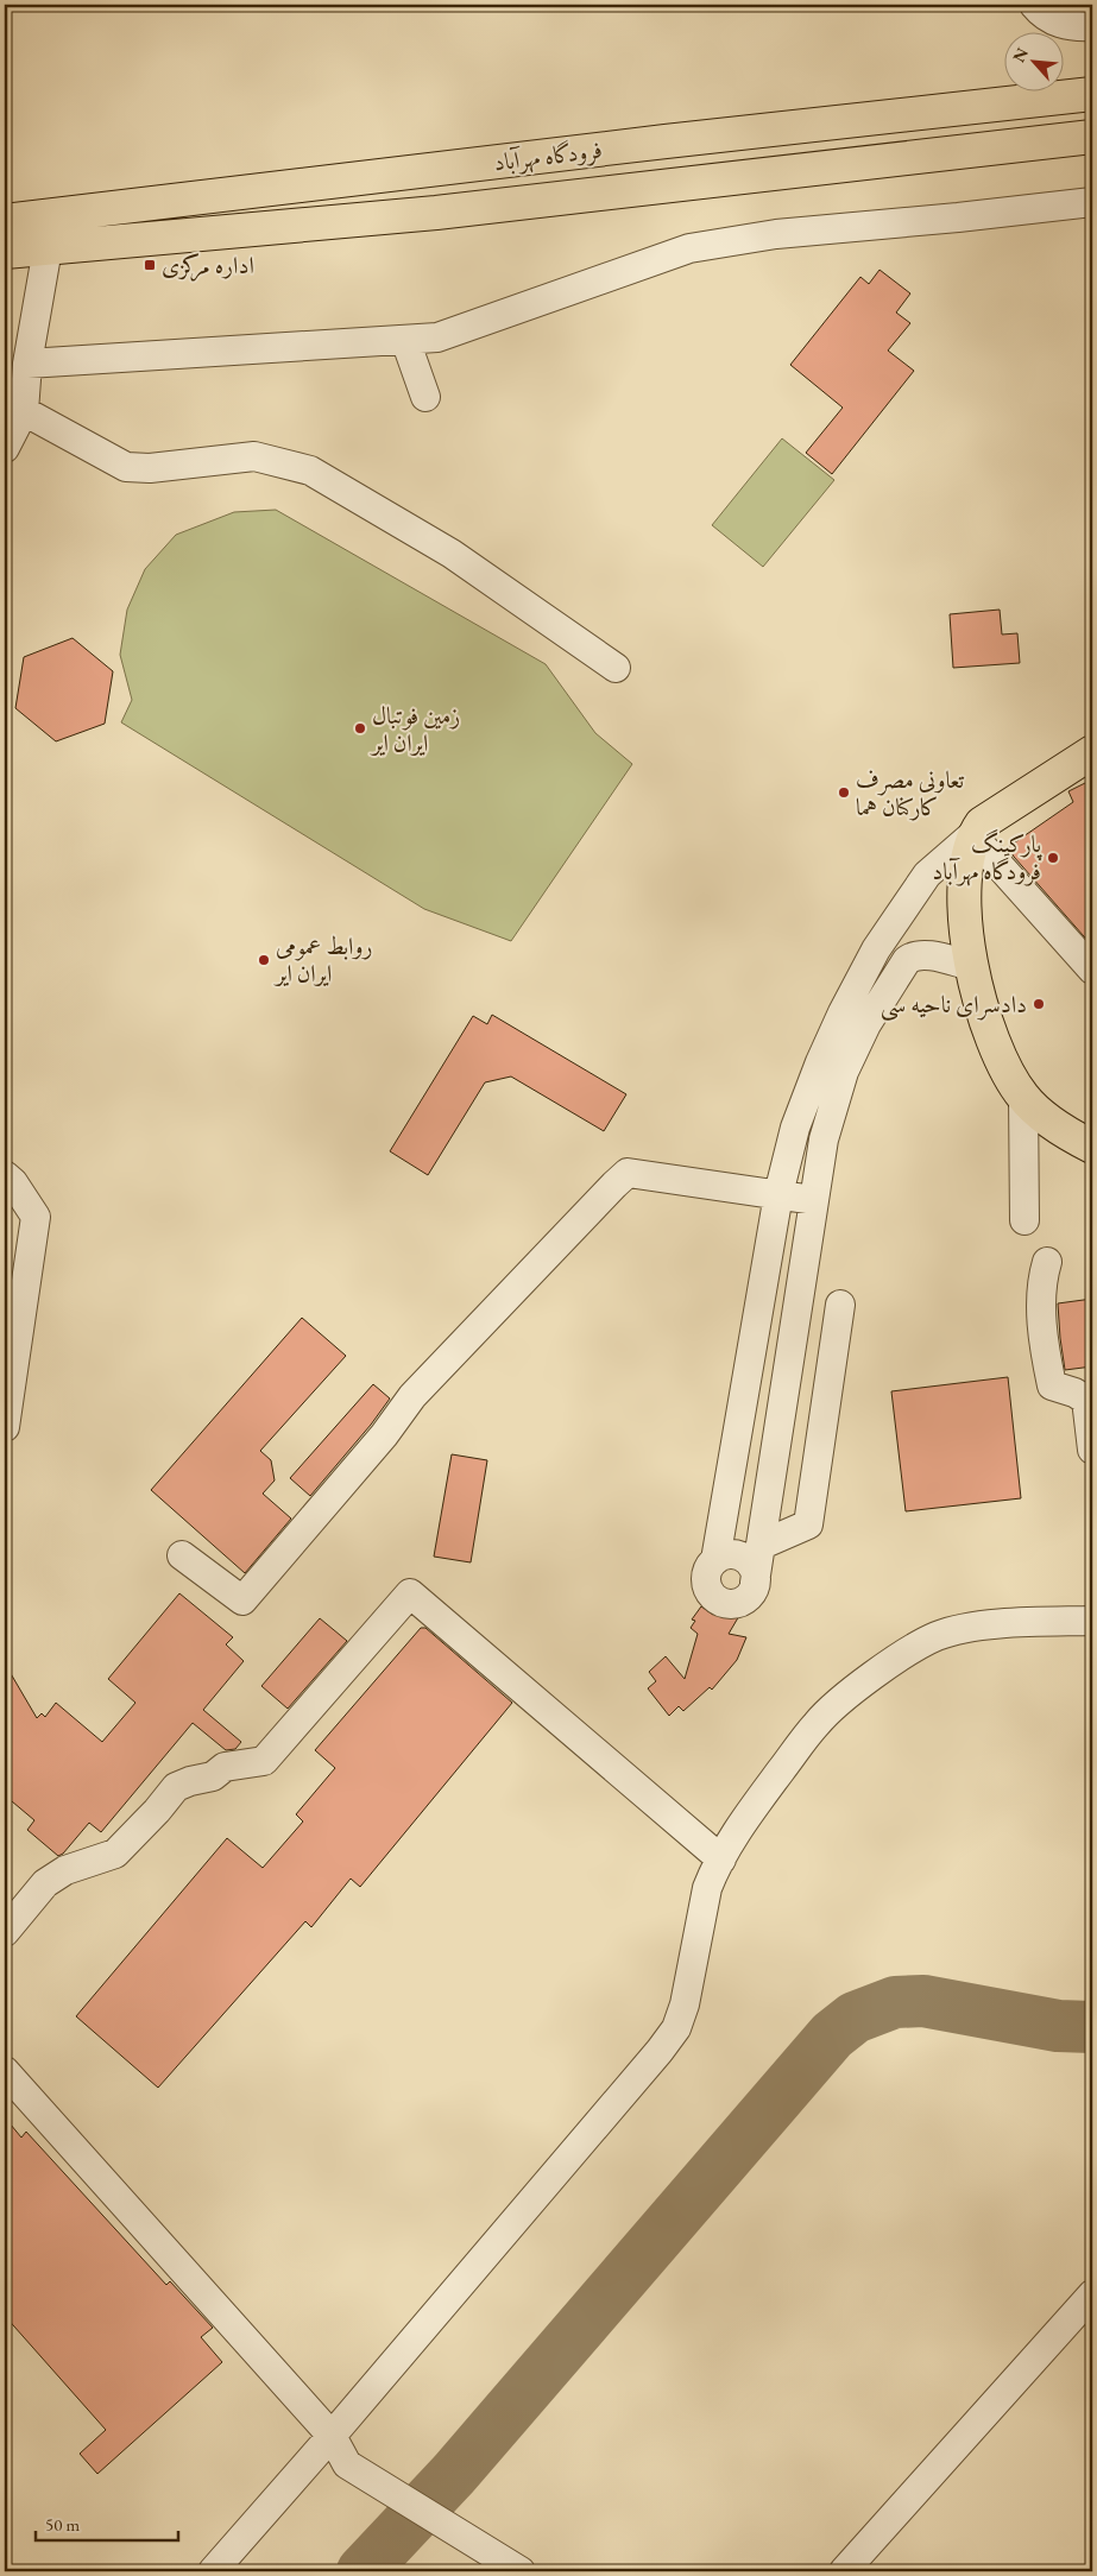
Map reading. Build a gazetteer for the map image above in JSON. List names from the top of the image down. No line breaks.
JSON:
{"streets":{"main road":["فرودگاه مهرآباد"]},"places":{"transit":["اداره مرکزی"],"other":["زمین فوتبال ایران ایر","تعاونی مصرف کارکنان هما","پارکینگ فرودگاه مهرآباد","روابط عمومی ایران ایر","دادسرای ناحیه سی"]},"scale_bar":"50 m","north":"top left"}
